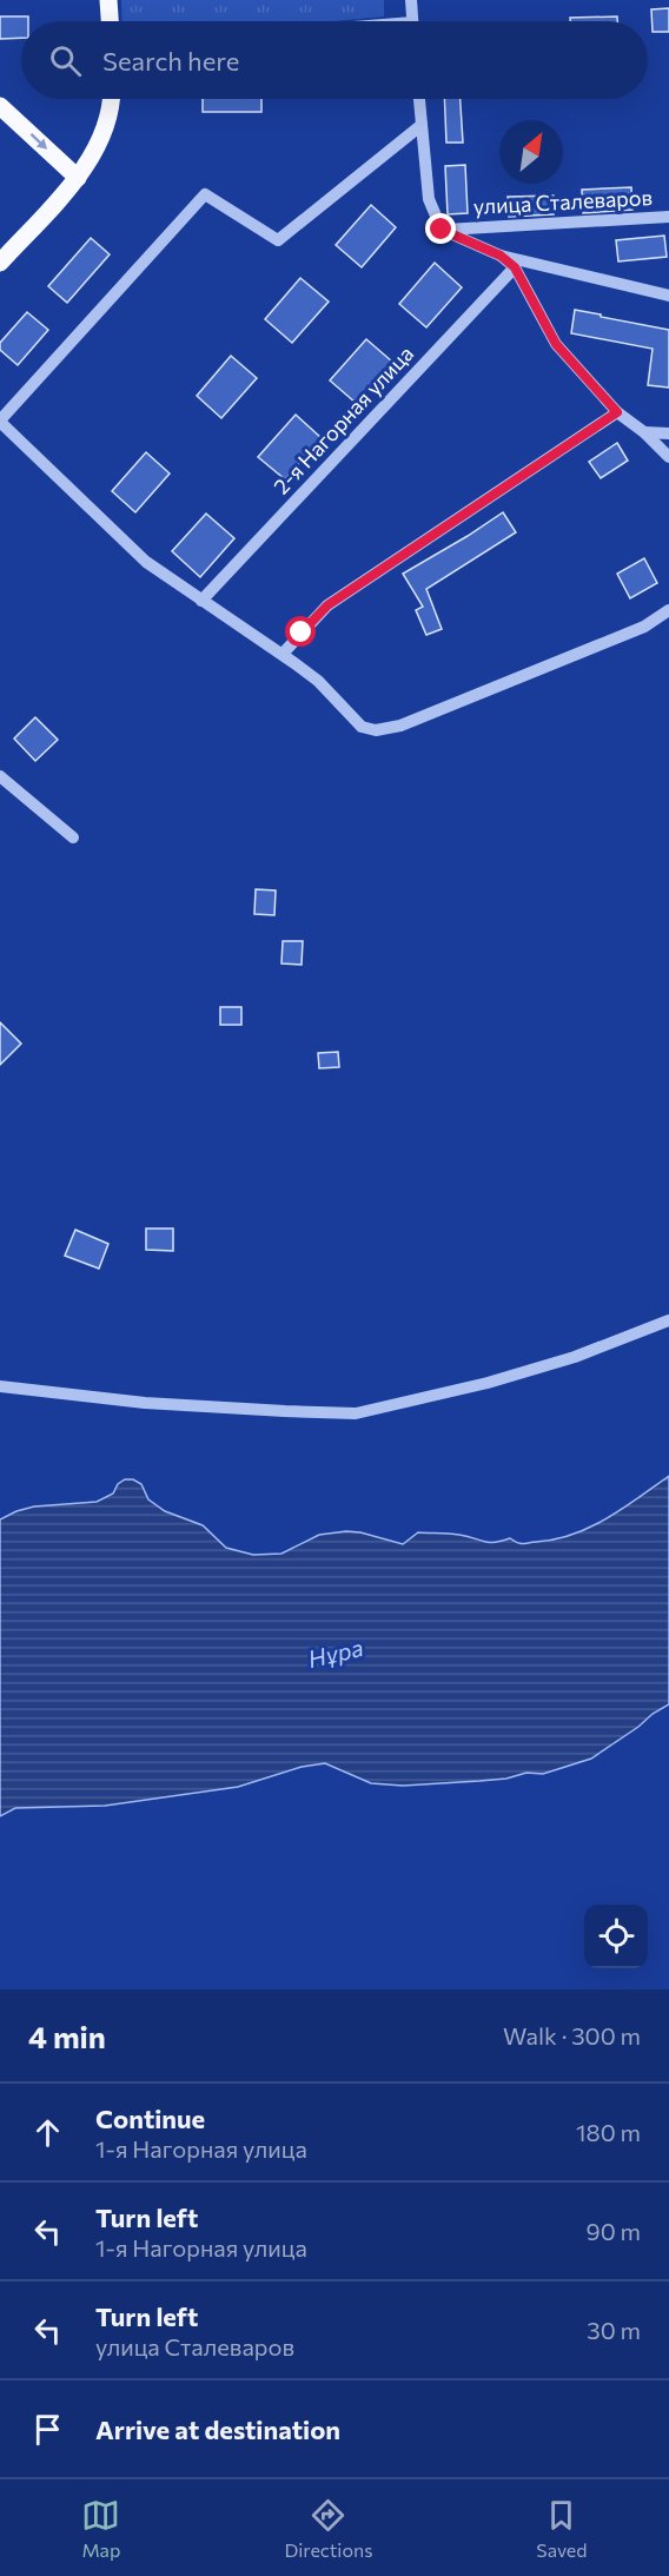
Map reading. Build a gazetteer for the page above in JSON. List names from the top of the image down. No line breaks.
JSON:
{"streets":{"street":["улица Сталеваров","2-я Нагорная улица"]},"water":["Нұра"],"north":"top right","page":{"search":"Search here","heading":["4 min","Walk · 300 m"],"list":[["Continue","1-я Нагорная улица","180 m"],["Turn left","1-я Нагорная улица","90 m"],["Turn left","улица Сталеваров","30 m"],"Arrive at destination"],"nav":["Map","Directions","Saved"]}}
